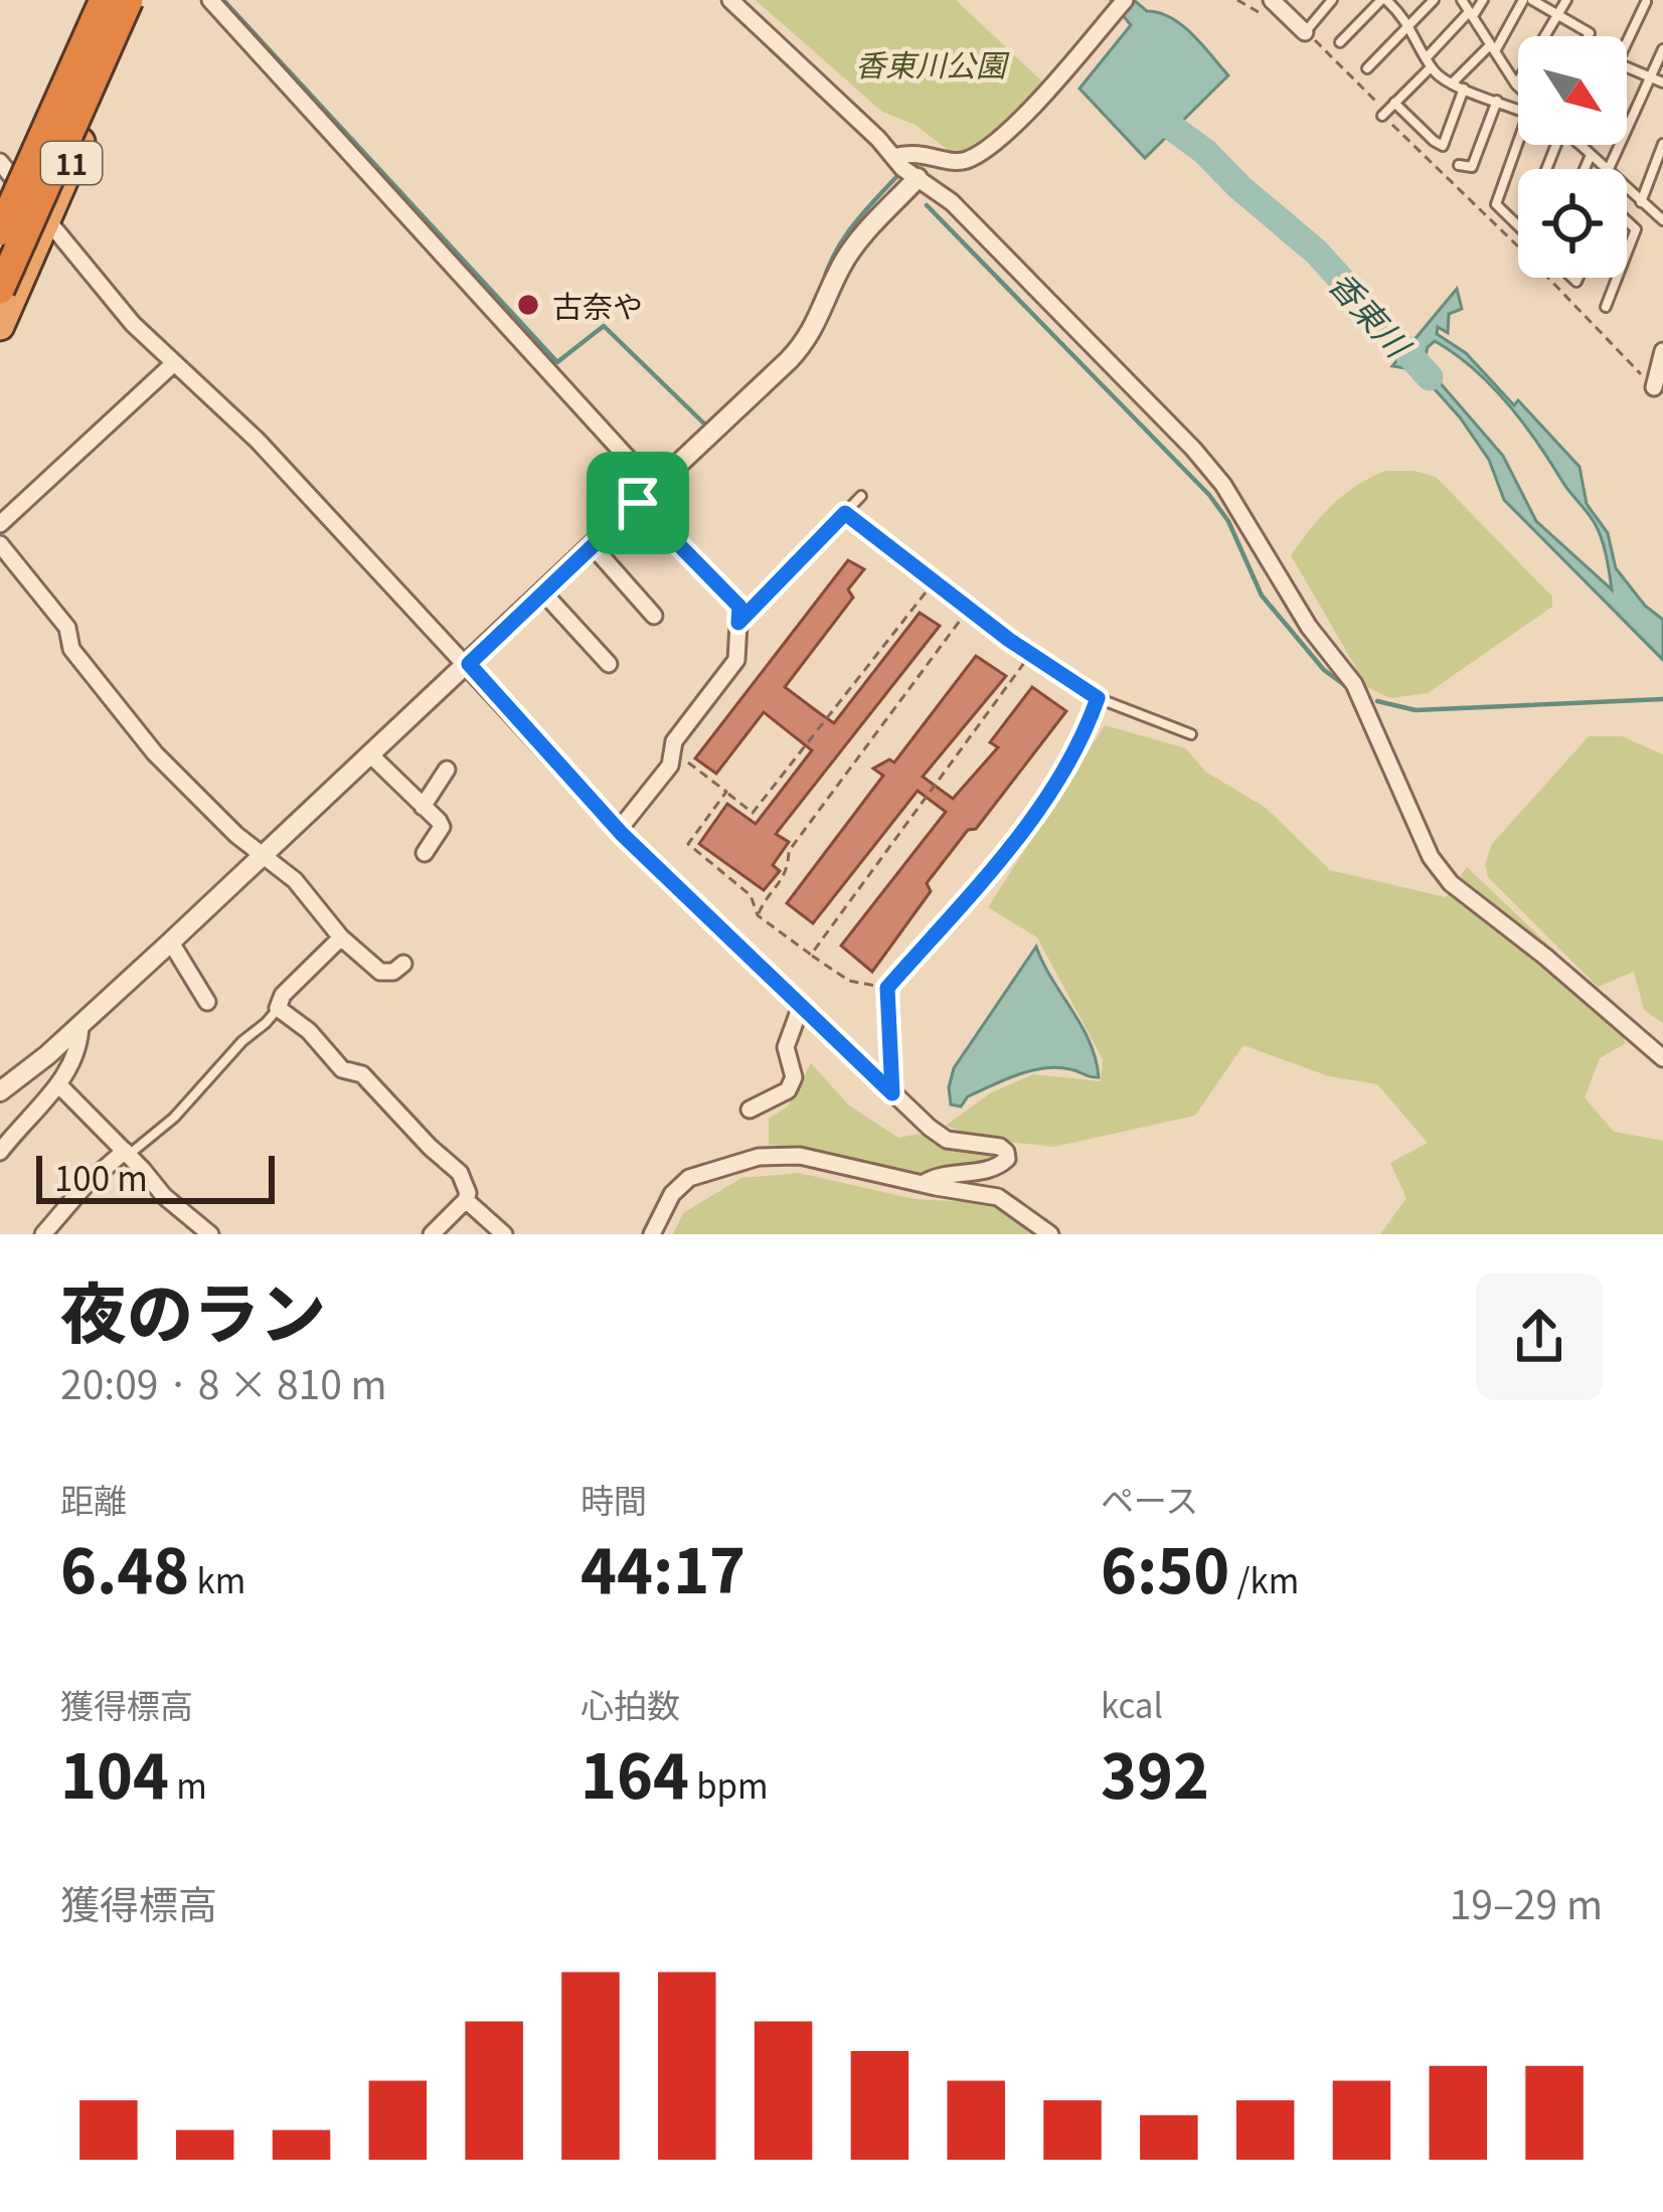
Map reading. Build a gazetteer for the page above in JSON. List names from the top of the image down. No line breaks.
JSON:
{"streets":{"highway":["11"]},"water":["香東川"],"parks":["香東川公園"],"places":["古奈や"],"scale_bar":"100 m","north":"bottom right","page":{"scale":"100 m","heading":["夜のラン","20:09 · 8 × 810 m"],"stats":[["距離","6.48 km"],["時間","44:17"],["ペース","6:50 /km"],["獲得標高","104 m"],["心拍数","164 bpm"],["kcal","392"]],"chart":["獲得標高","19–29 m"]}}
